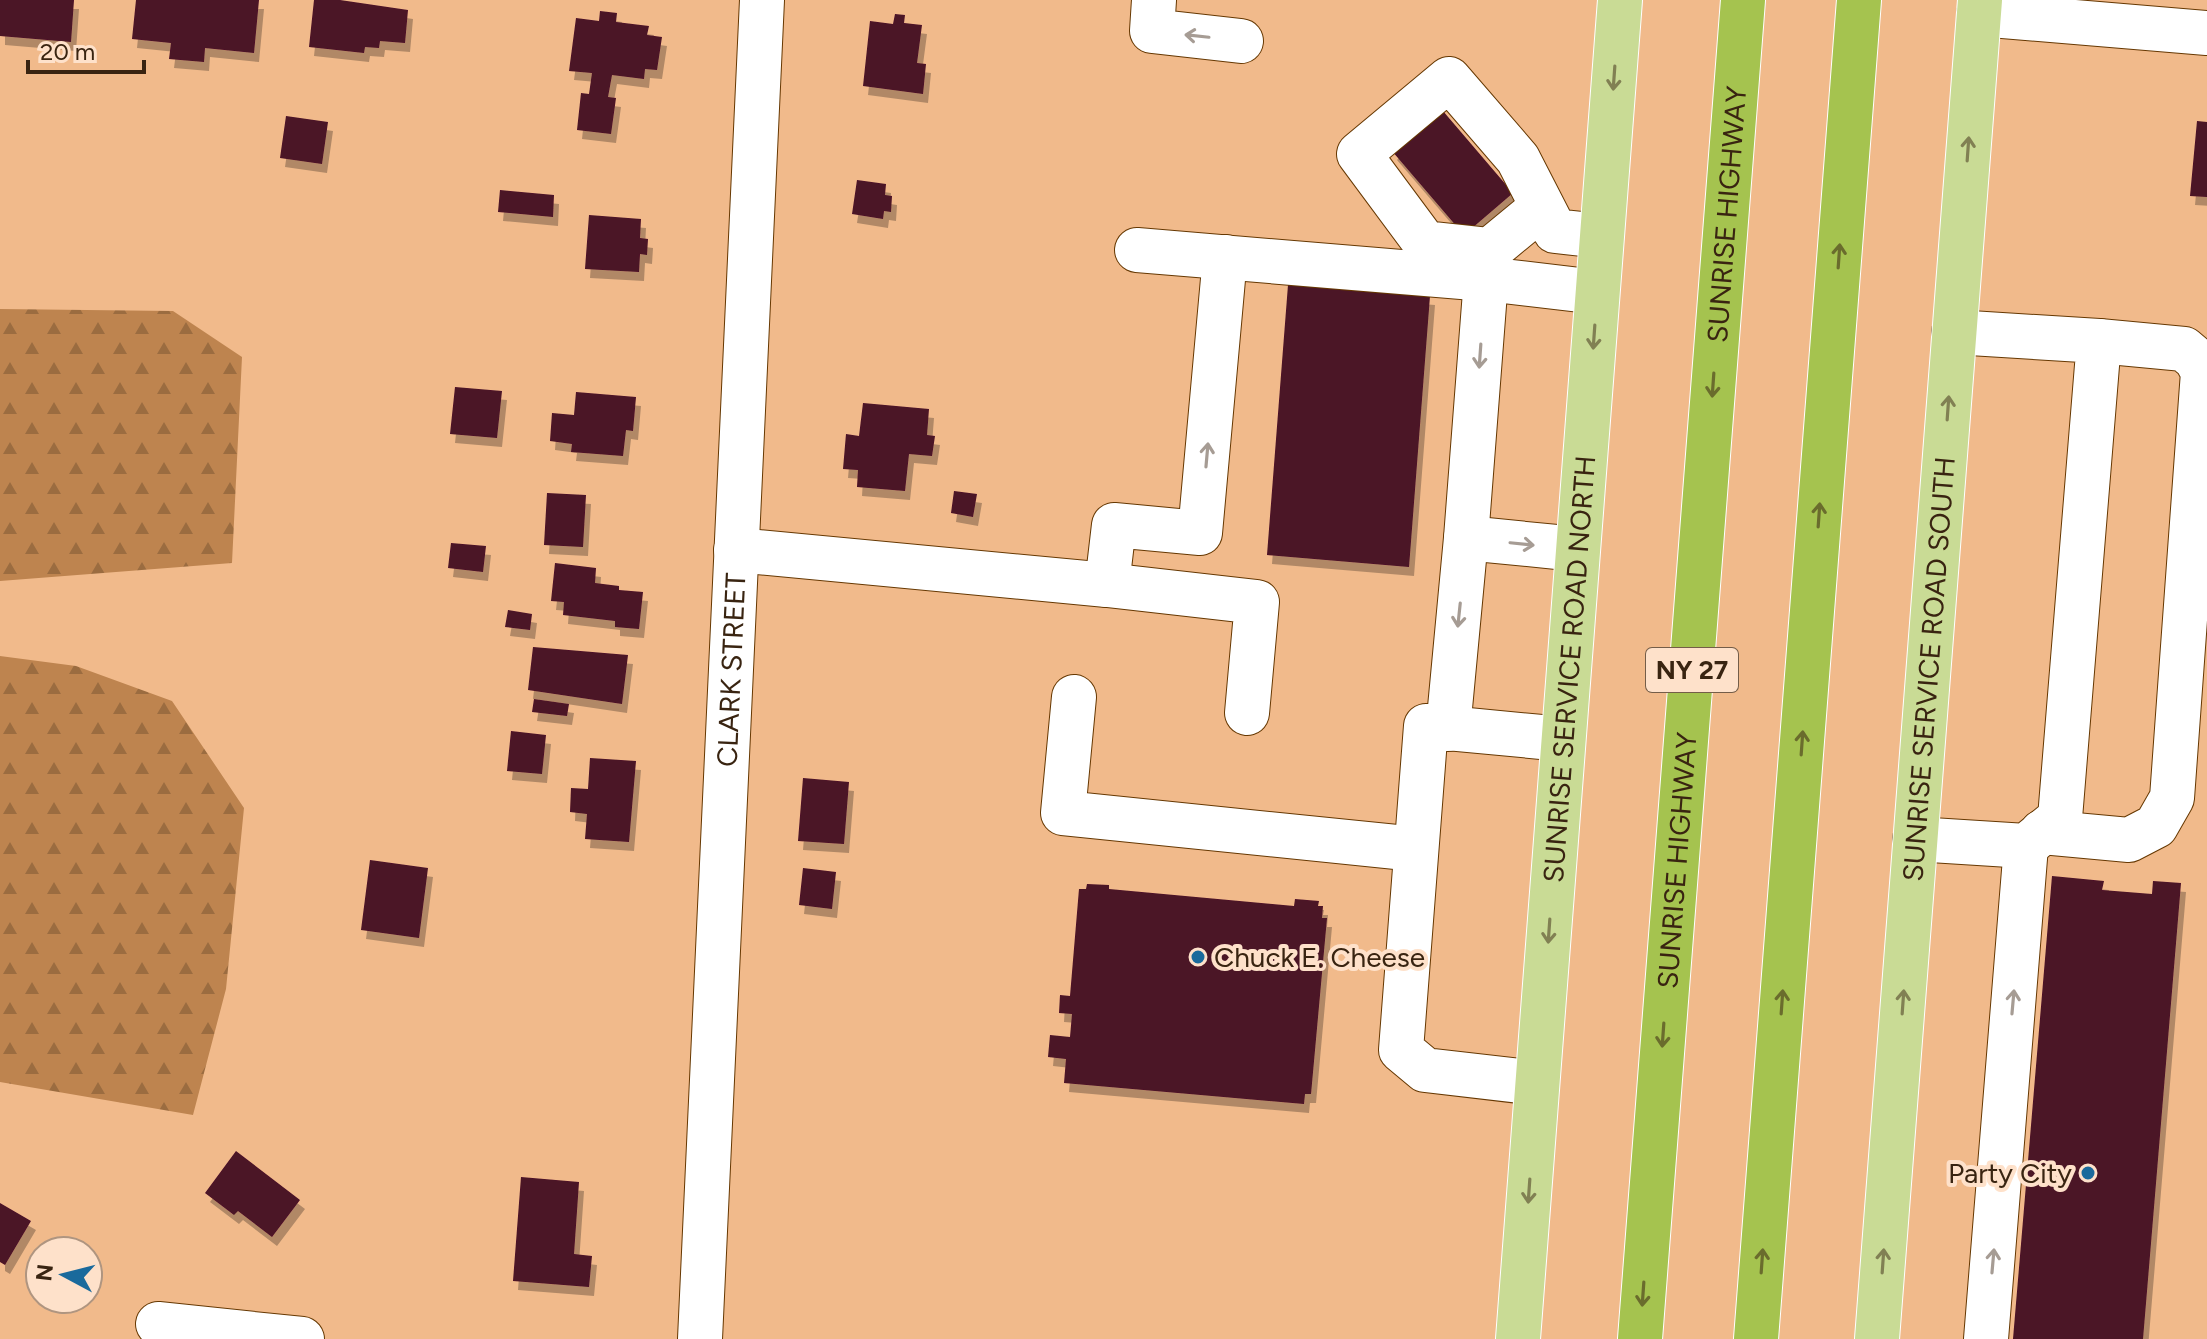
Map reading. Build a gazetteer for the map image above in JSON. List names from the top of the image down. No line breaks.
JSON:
{"streets":{"highway":["SUNRISE HIGHWAY","NY 27"],"main road":["SUNRISE SERVICE ROAD NORTH","SUNRISE SERVICE ROAD SOUTH"],"street":["CLARK STREET"]},"one_way":["SUNRISE SERVICE ROAD NORTH","SUNRISE SERVICE ROAD SOUTH"],"places":["Chuck E. Cheese","Party City"],"scale_bar":"20 m","north":"left"}
